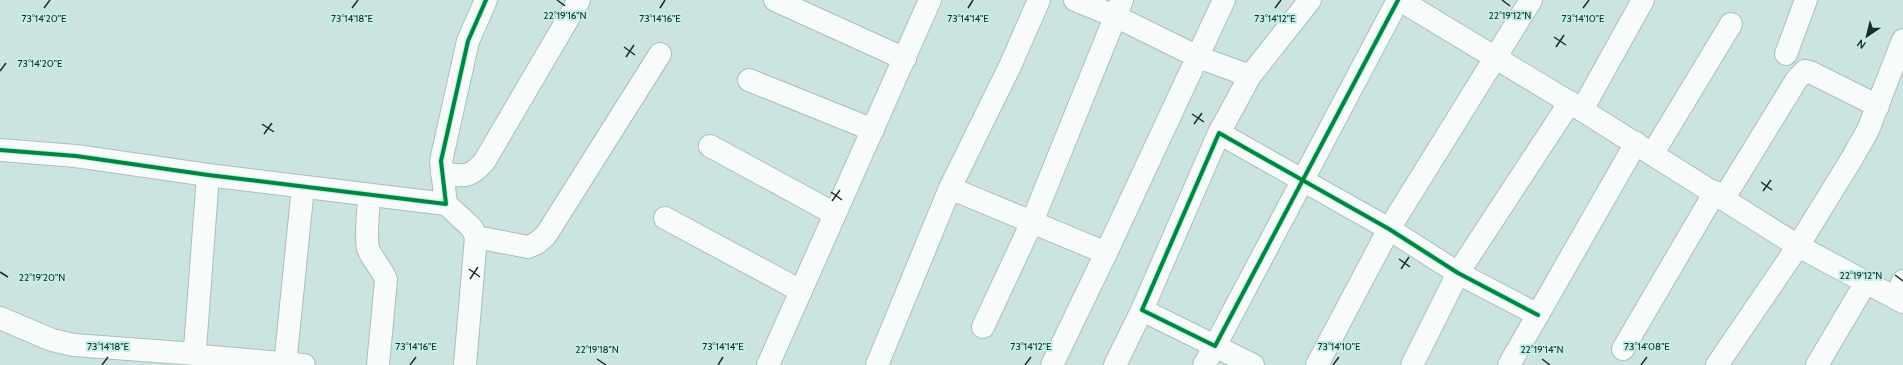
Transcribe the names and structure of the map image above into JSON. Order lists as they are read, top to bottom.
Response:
{
  "north": "bottom left",
  "coordinates": [
    "22°19'16\"N",
    "22°19'12\"N",
    "73°14'20\"E",
    "73°14'18\"E",
    "73°14'16\"E",
    "73°14'14\"E",
    "73°14'12\"E",
    "73°14'10\"E",
    "22°19'20\"N",
    "73°14'08\"E",
    "22°19'18\"N",
    "22°19'14\"N"
  ]
}
